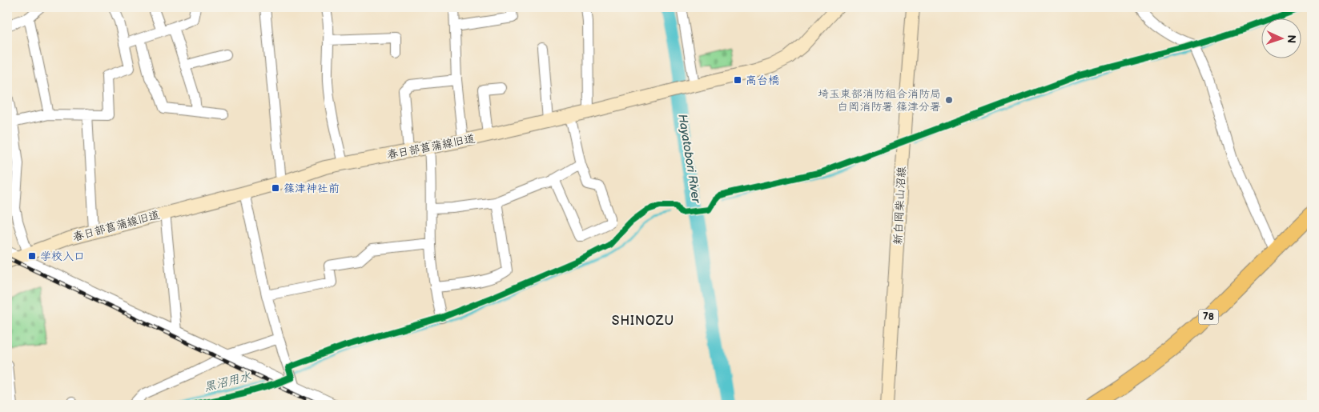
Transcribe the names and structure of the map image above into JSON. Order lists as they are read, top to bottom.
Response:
{
  "streets": {
    "main road": ["78"],
    "street": ["春日部菖蒲線旧道", "新白岡柴山沼線"]
  },
  "districts": ["SHINOZU"],
  "water": ["Hayatobori River", "黒沼用水"],
  "places": {
    "transit": ["高台橋", "篠津神社前", "学校入口"],
    "other": ["埼玉東部消防組合消防局 白岡消防署 篠津分署"]
  },
  "north": "right"
}
